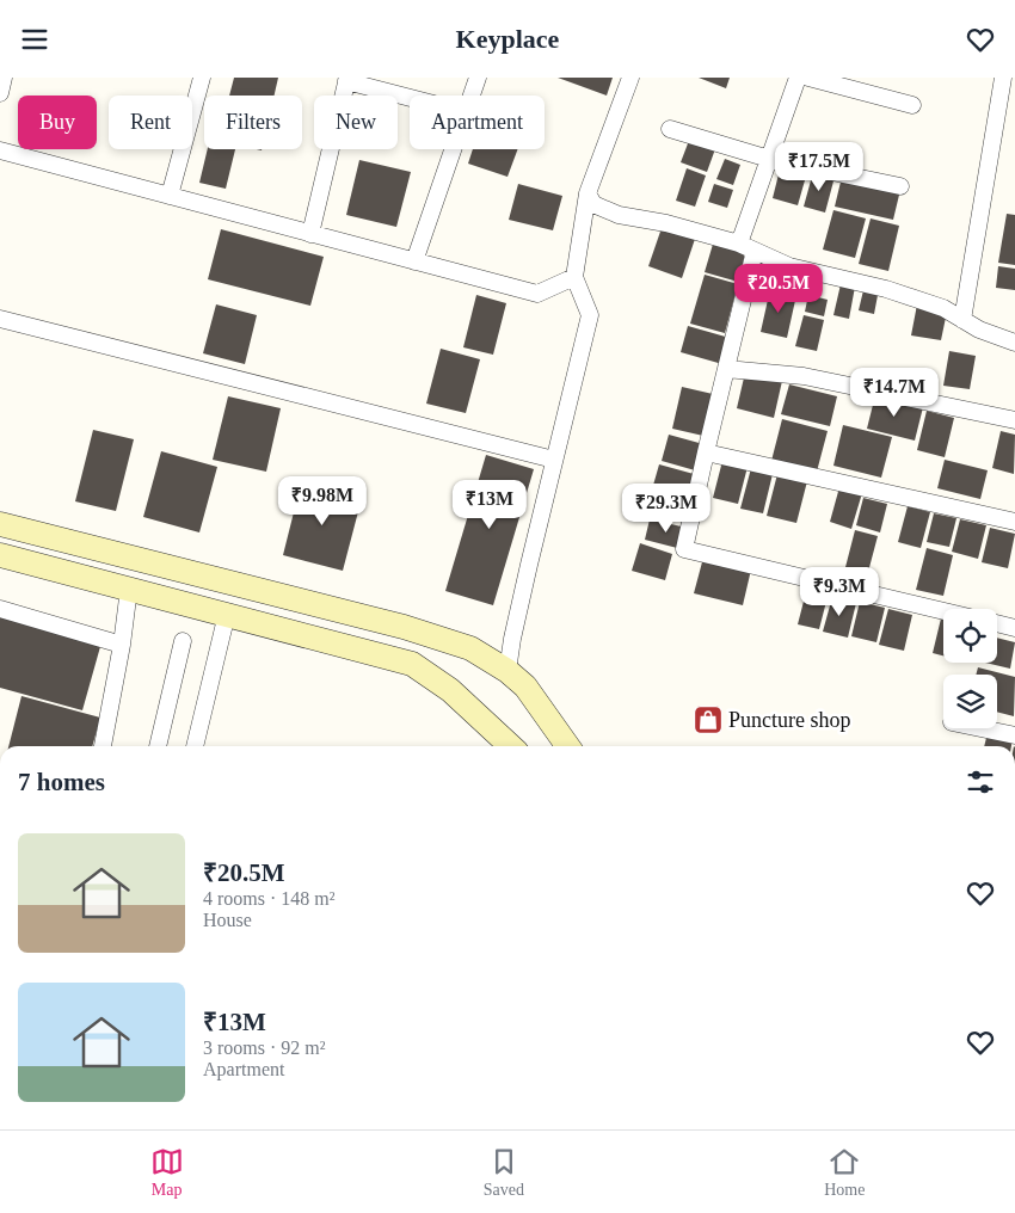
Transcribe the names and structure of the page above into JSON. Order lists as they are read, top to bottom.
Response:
{
  "places": {
    "shop": ["Puncture shop"]
  },
  "page": {
    "header": "Keyplace",
    "chip": [
      "Buy",
      "Rent",
      "Filters",
      "New",
      "Apartment"
    ],
    "price": [
      "₹17.5M",
      "₹20.5M",
      "₹14.7M",
      "₹9.98M",
      "₹13M",
      "₹29.3M",
      "₹9.3M"
    ],
    "heading": "7 homes",
    "list": [
      {
        "name": "₹20.5M",
        "note": "4 rooms · 148 m² · House"
      },
      {
        "name": "₹13M",
        "note": "3 rooms · 92 m² · Apartment"
      }
    ],
    "tabs": ["Map", "Saved", "Home"]
  }
}
